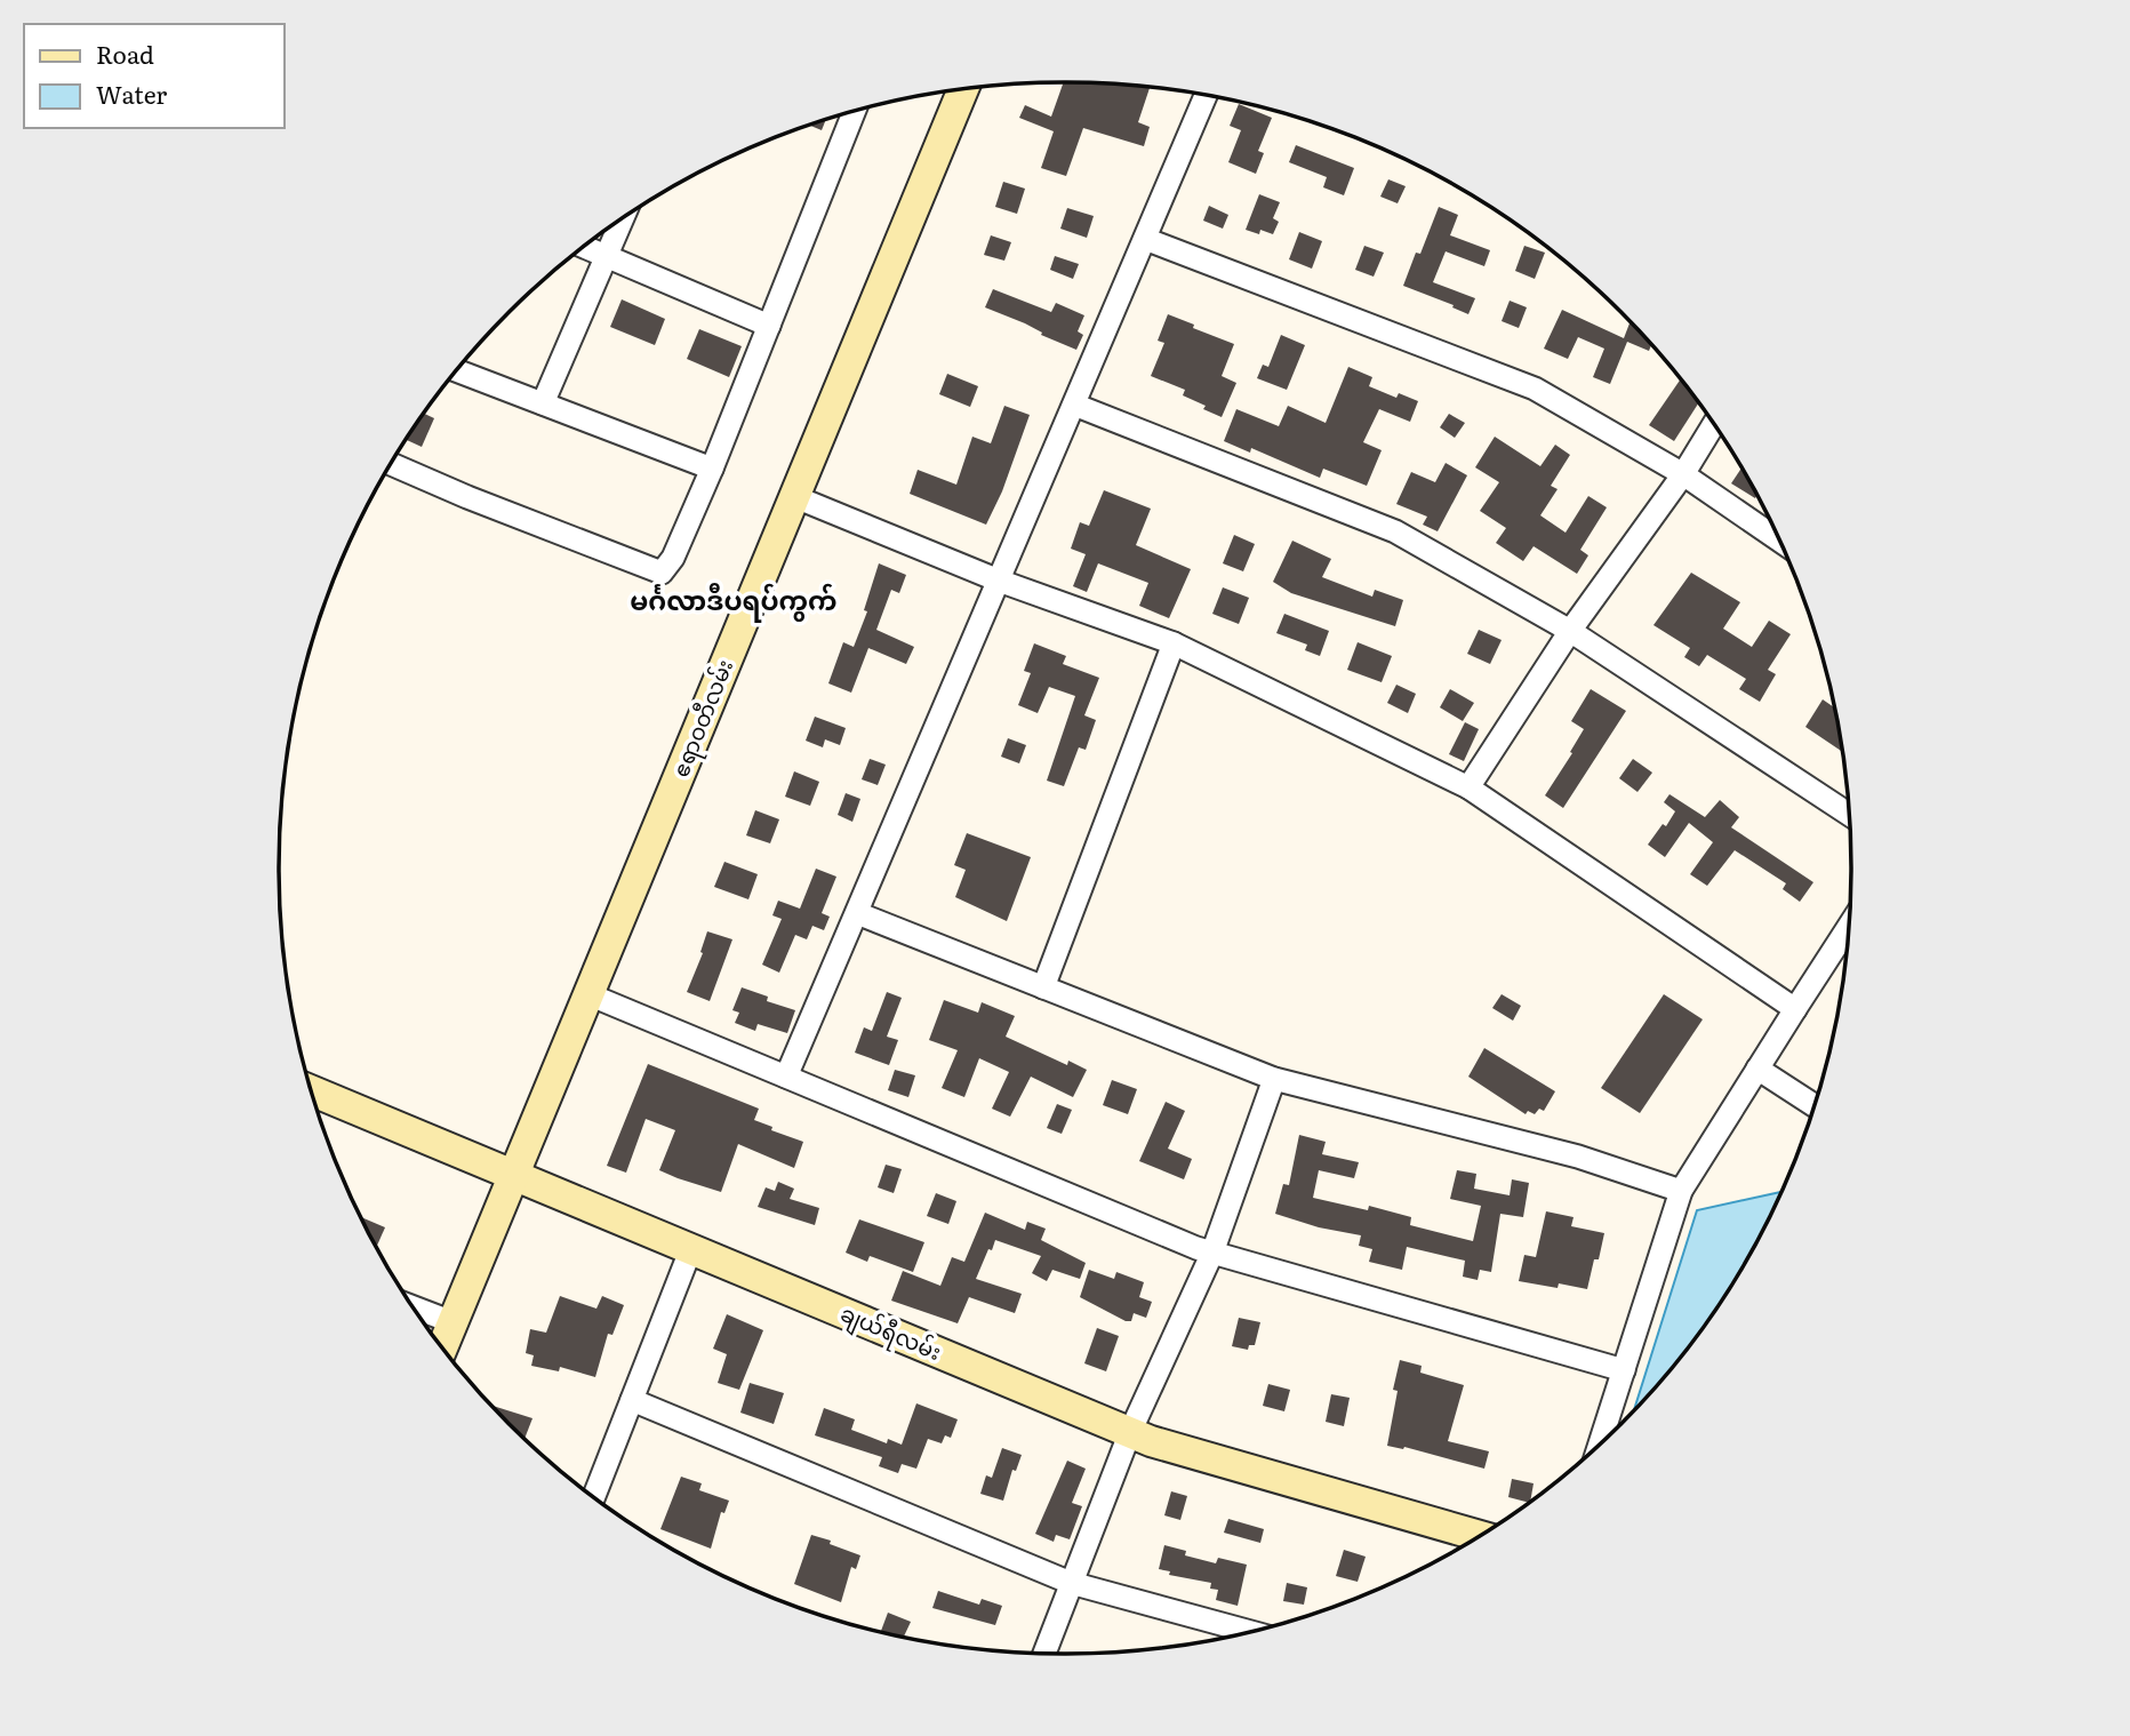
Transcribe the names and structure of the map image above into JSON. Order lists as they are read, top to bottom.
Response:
{
  "streets": {
    "street": ["ဧရာဝတီလမ်း", "ချယ်ရီလမ်း"]
  },
  "crossings": [
    ["ဧရာဝတီလမ်း", "ချယ်ရီလမ်း"]
  ],
  "districts": ["မင်္ဂလာဒီပရပ်ကွက်"],
  "legend": ["Road", "Water"]
}
